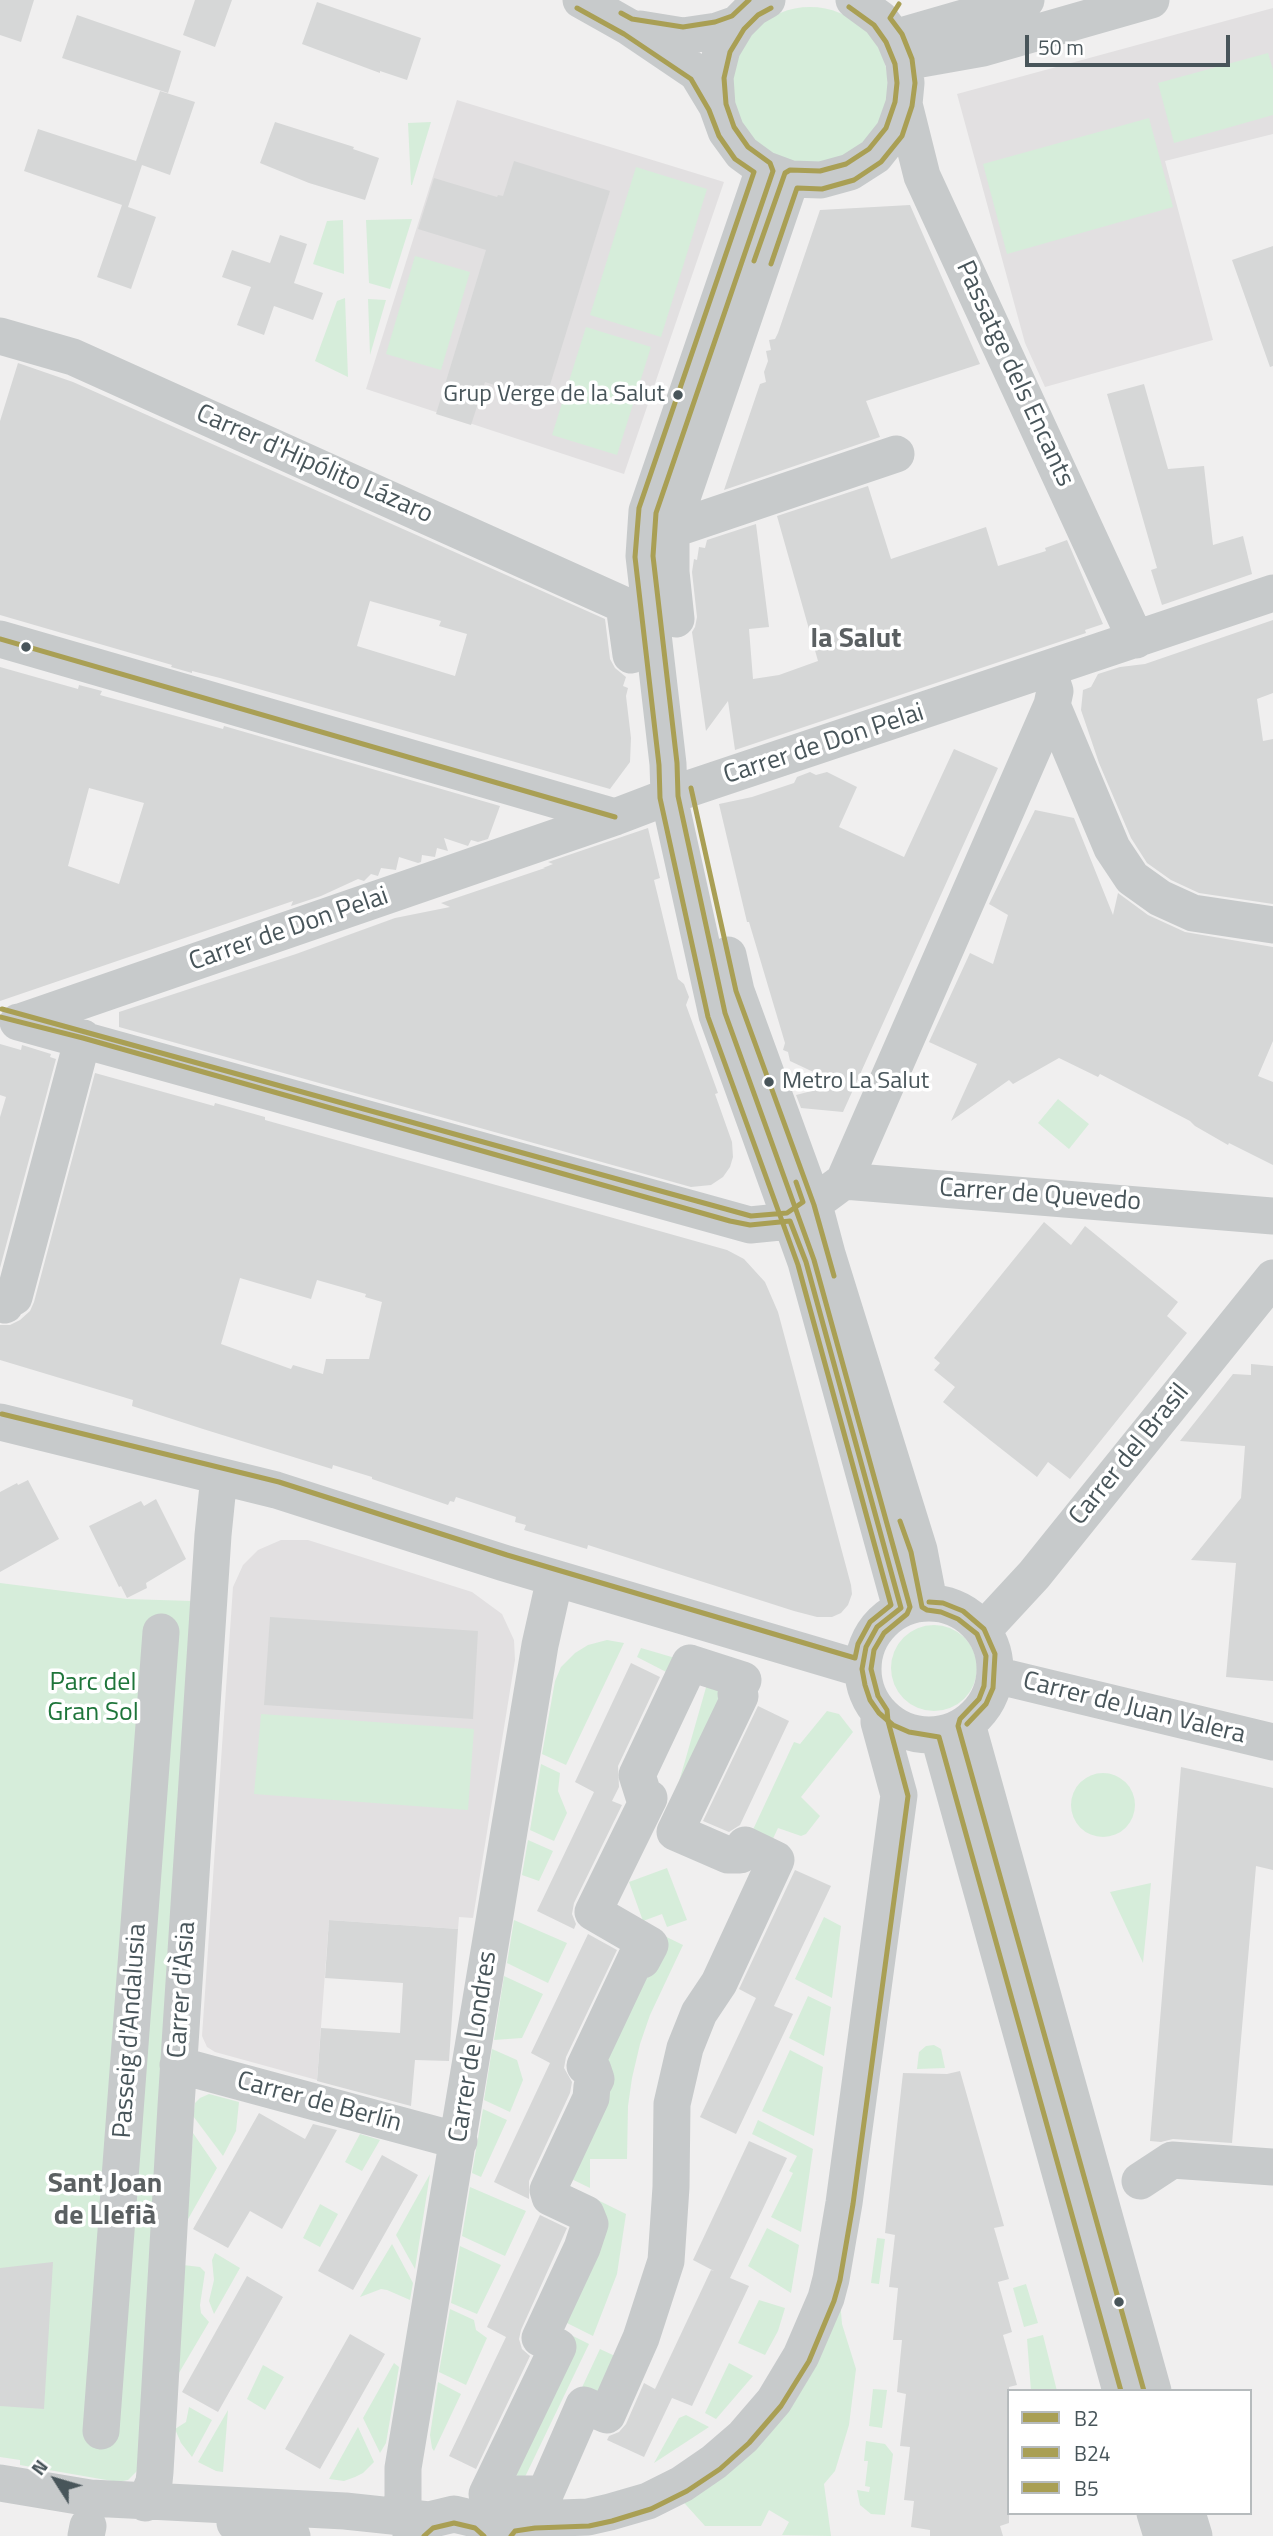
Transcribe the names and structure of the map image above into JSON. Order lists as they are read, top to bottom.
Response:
{
  "streets": {
    "street": [
      "Passatge dels Encants",
      "Carrer d'Hipólito Lázaro",
      "Carrer de Don Pelai",
      "Carrer de Quevedo",
      "Carrer del Brasil",
      "Carrer de Juan Valera",
      "Carrer d'Àsia",
      "Passeig d'Andalusia",
      "Carrer de Londres",
      "Carrer de Berlín"
    ]
  },
  "crossings": [
    ["Passatge dels Encants", "Carrer de Don Pelai"],
    ["Carrer d'Hipólito Lázaro", "Carrer de Don Pelai"],
    ["Carrer del Brasil", "Carrer de Juan Valera"],
    ["Carrer d'Àsia", "Carrer de Berlín"],
    ["Carrer de Londres", "Carrer de Berlín"]
  ],
  "districts": ["la Salut", "Sant Joan de Llefià"],
  "parks": ["Parc del Gran Sol"],
  "places": ["Grup Verge de la Salut", "Metro La Salut"],
  "lines": ["transit line B5", "transit line B24", "transit line B2"],
  "legend": ["B2", "B24", "B5"],
  "scale_bar": "50 m",
  "north": "top left"
}
